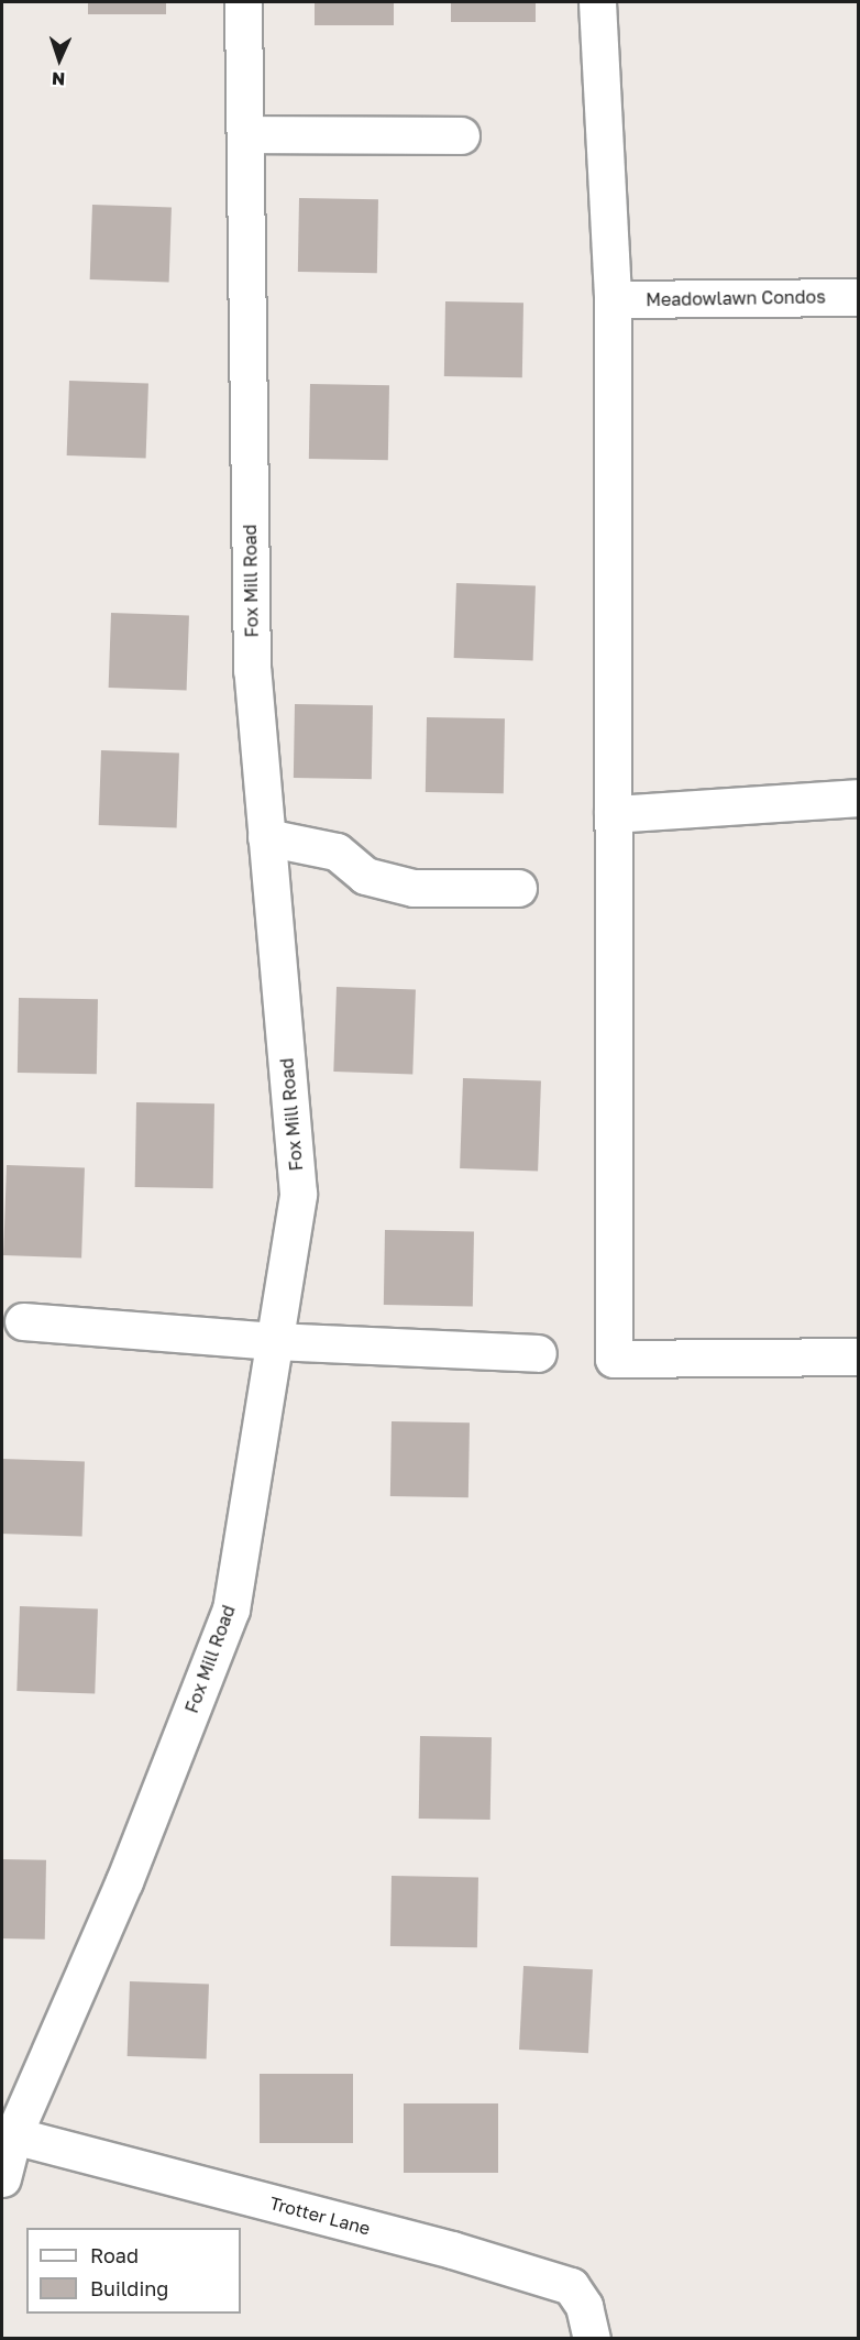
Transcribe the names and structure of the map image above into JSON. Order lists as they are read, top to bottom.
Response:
{
  "streets": {
    "street": ["Meadowlawn Condos", "Fox Mill Road", "Trotter Lane"]
  },
  "crossings": [
    ["Fox Mill Road", "Trotter Lane"]
  ],
  "legend": ["Road", "Building"],
  "north": "bottom"
}
